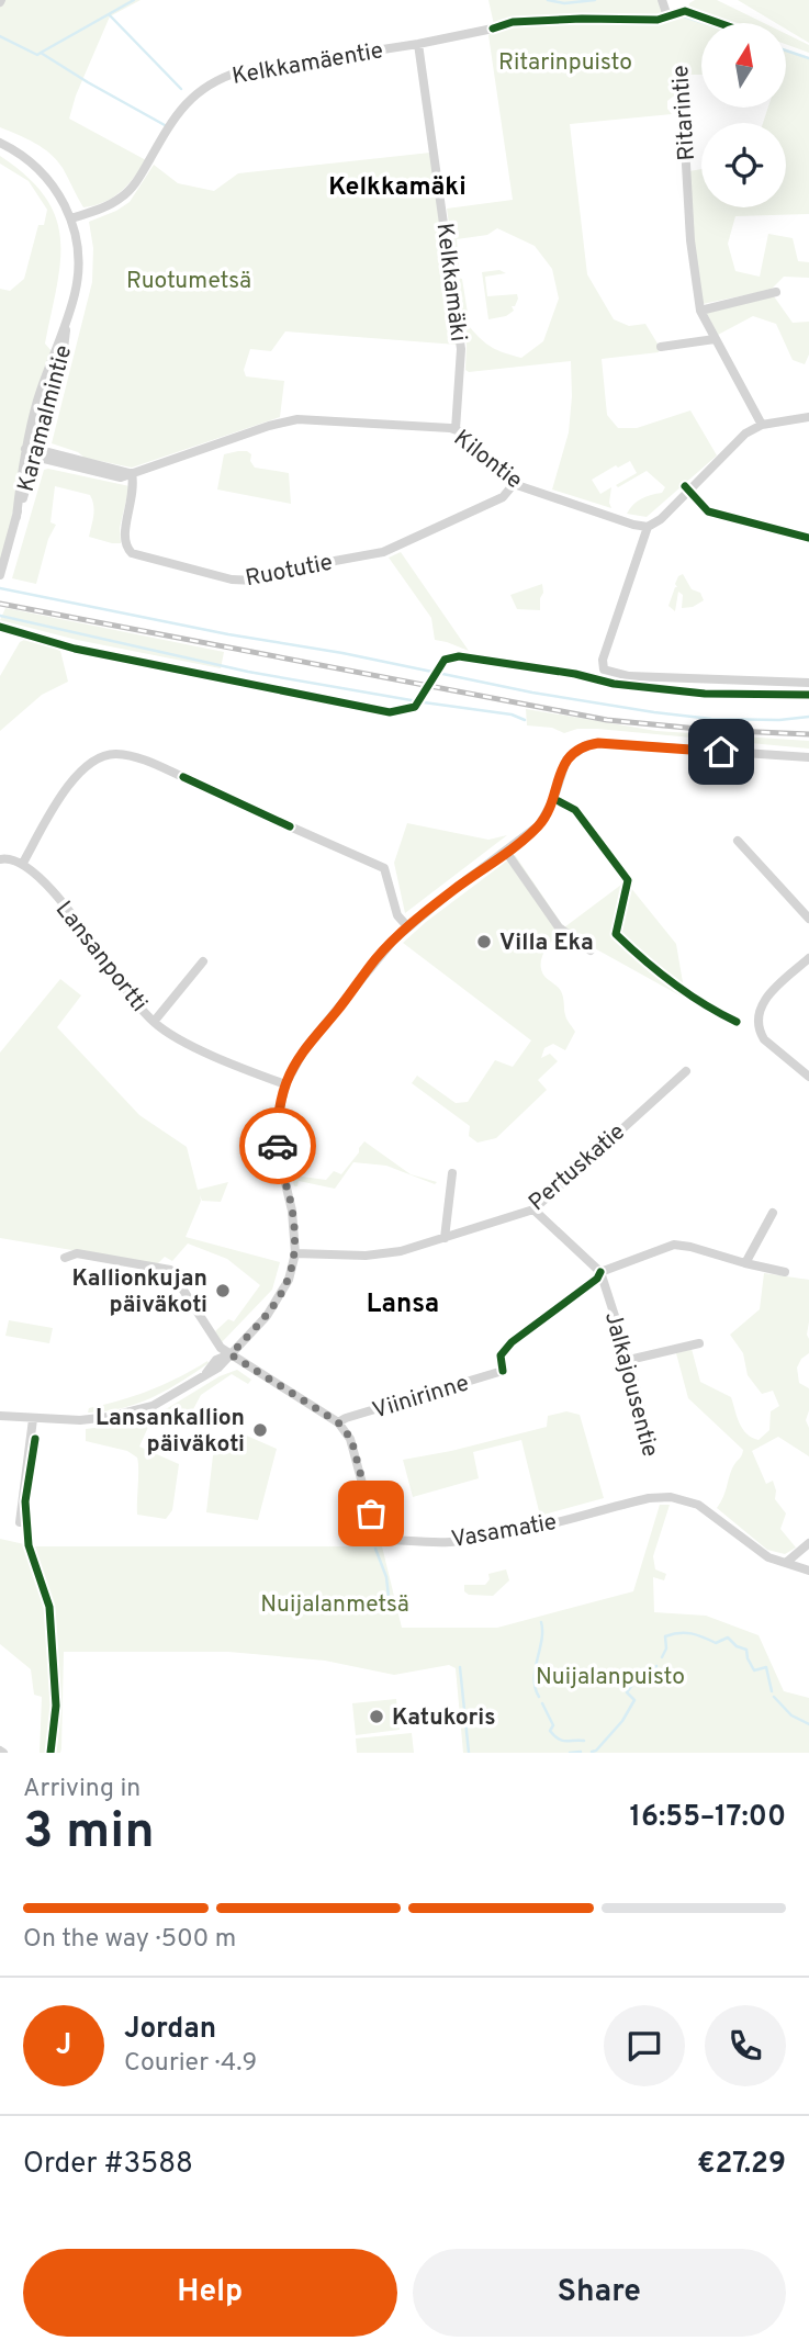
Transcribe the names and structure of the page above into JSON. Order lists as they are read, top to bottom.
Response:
{
  "streets": {
    "street": [
      "Kelkkamäentie",
      "Ritarintie",
      "Kelkkamäki",
      "Karamalmintie",
      "Kilontie",
      "Ruotutie",
      "Lansanportti",
      "Pertuskatie",
      "Jalkajousentie",
      "Viinirinne",
      "Vasamatie"
    ]
  },
  "crossings": [
    ["Kelkkamäentie", "Kelkkamäki"],
    ["Kelkkamäentie", "Karamalmintie"],
    ["Kelkkamäki", "Kilontie"],
    ["Karamalmintie", "Kilontie"],
    ["Kilontie", "Ruotutie"],
    ["Pertuskatie", "Jalkajousentie"],
    ["Viinirinne", "Vasamatie"]
  ],
  "districts": ["Kelkkamäki", "Lansa"],
  "parks": [
    "Ritarinpuisto",
    "Ruotumetsä",
    "Nuijalanmetsä",
    "Nuijalanpuisto"
  ],
  "places": [
    "Villa Eka",
    "Kallionkujan päiväkoti",
    "Lansankallion päiväkoti",
    "Katukoris"
  ],
  "north": "top",
  "page": {
    "heading": ["3 min", "Arriving in", "16:55–17:00"],
    "panel": [
      "Jordan",
      "Courier · 4.9",
      "Order #3588",
      "€27.29"
    ],
    "bar": "On the way · 500 m",
    "round": "J",
    "buttons": ["Help", "Share"]
  }
}
